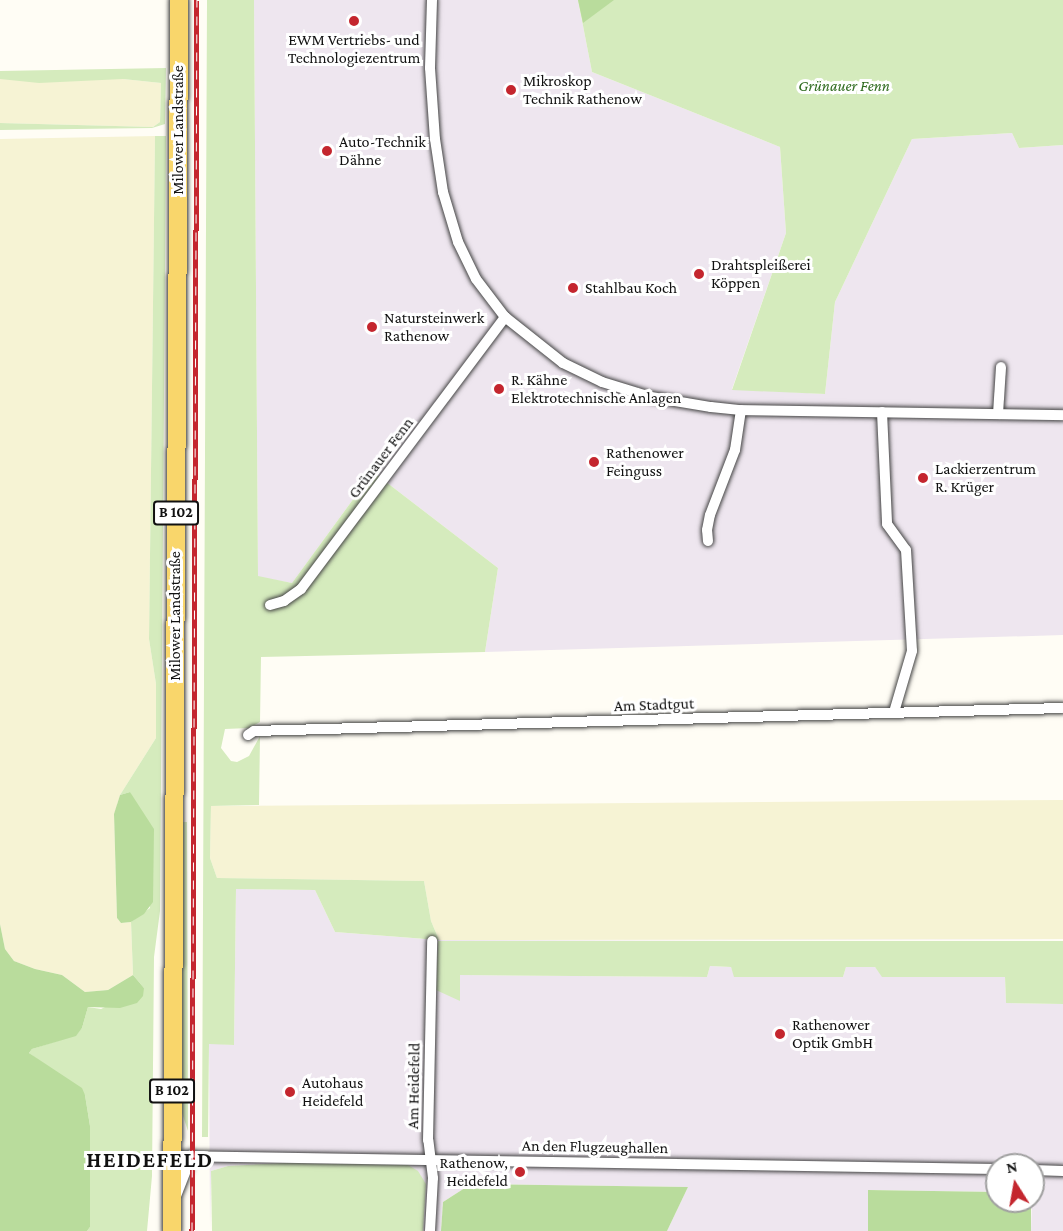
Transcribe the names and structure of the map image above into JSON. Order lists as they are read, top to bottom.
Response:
{
  "streets": {
    "main road": ["Milower Landstraße", "B 102"],
    "street": [
      "Grünauer Fenn",
      "Am Stadtgut",
      "Am Heidefeld",
      "An den Flugzeughallen"
    ]
  },
  "crossings": [
    ["Milower Landstraße", "An den Flugzeughallen"],
    ["Am Heidefeld", "An den Flugzeughallen"]
  ],
  "districts": ["HEIDEFELD"],
  "parks": ["Grünauer Fenn"],
  "places": [
    "EWM Vertriebs- und Technologiezentrum",
    "Mikroskop Technik Rathenow",
    "Auto-Technik Dähne",
    "Drahtspleißerei Köppen",
    "Stahlbau Koch",
    "Natursteinwerk Rathenow",
    "R. Kähne Elektrotechnische Anlagen",
    "Rathenower Feinguss",
    "Lackierzentrum R. Krüger",
    "Rathenower Optik GmbH",
    "Autohaus Heidefeld",
    "Rathenow, Heidefeld"
  ],
  "north": "top"
}
